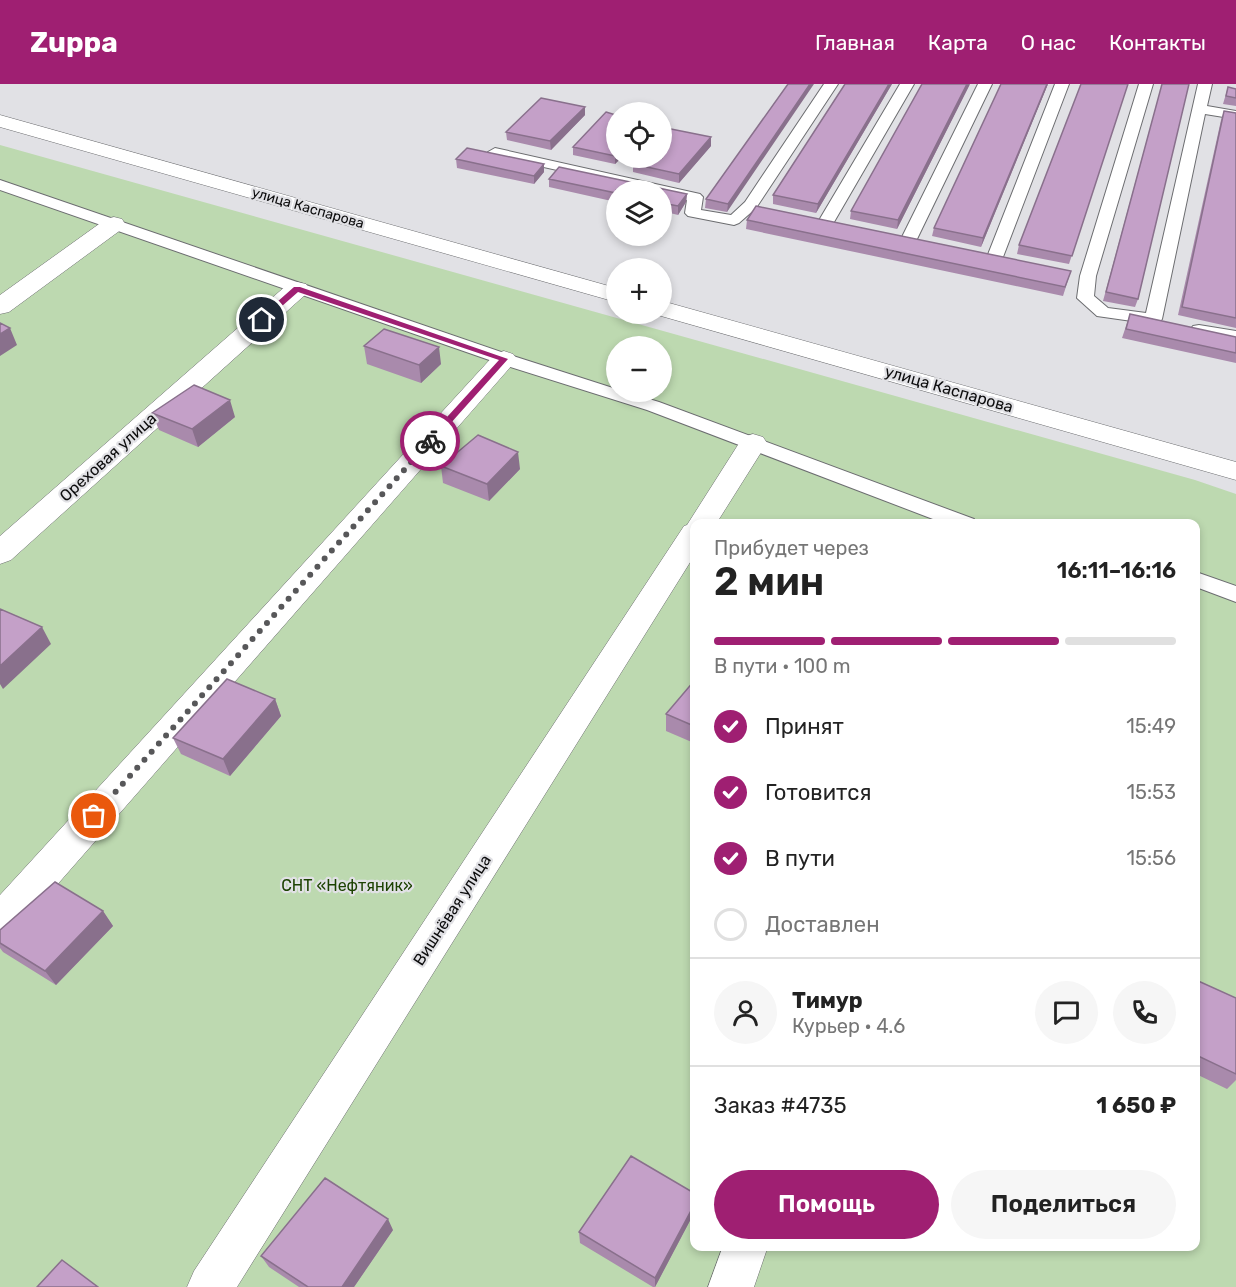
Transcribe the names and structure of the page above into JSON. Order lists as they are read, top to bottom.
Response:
{
  "streets": {
    "street": ["улица Каспарова", "Ореховая улица", "Вишнёвая улица"]
  },
  "parks": ["СНТ «Нефтяник»"],
  "page": {
    "header": "Zuppa",
    "nav": [
      "Главная",
      "Карта",
      "О нас",
      "Контакты"
    ],
    "map_buttons": ["+", "−"],
    "heading": ["2 мин", "Прибудет через", "16:11–16:16"],
    "panel": [
      "Тимур",
      "Курьер · 4.6",
      "Заказ #4735",
      "1 650 ₽"
    ],
    "bar": "В пути · 100 m",
    "list": [
      ["Принят", "15:49"],
      ["Готовится", "15:53"],
      ["В пути", "15:56"],
      "Доставлен"
    ],
    "buttons": ["Помощь", "Поделиться"]
  }
}
